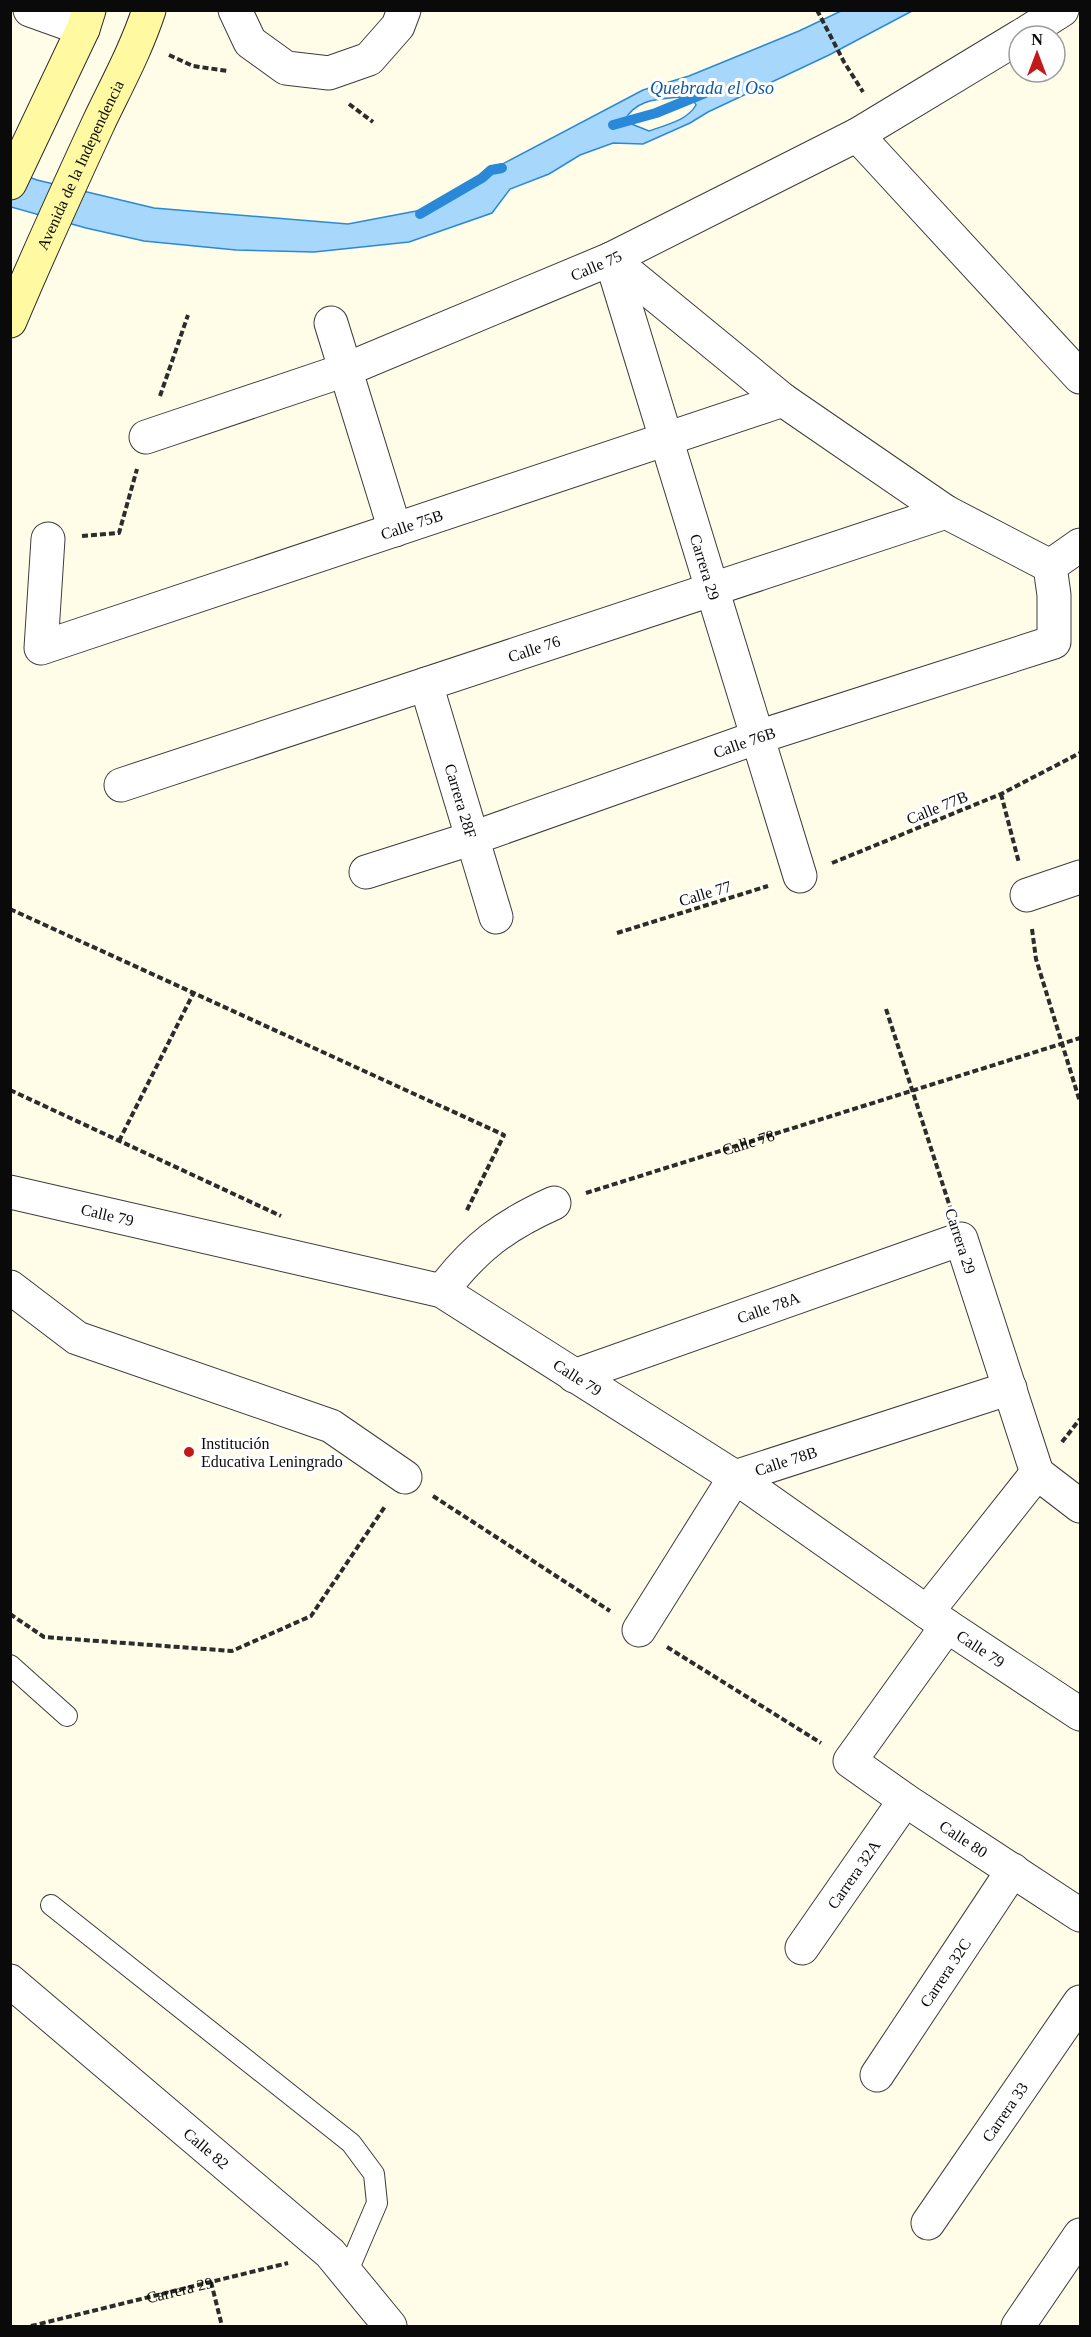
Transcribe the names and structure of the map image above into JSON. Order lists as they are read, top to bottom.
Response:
{
  "streets": {
    "main road": ["Avenida de la Independencia"],
    "street": [
      "Calle 75",
      "Calle 75B",
      "Carrera 29",
      "Calle 76",
      "Calle 76B",
      "Carrera 28F",
      "Calle 79",
      "Calle 78A",
      "Calle 78B",
      "Calle 80",
      "Carrera 32A",
      "Carrera 32C",
      "Carrera 33",
      "Calle 82"
    ],
    "path": ["Calle 77B", "Calle 77", "Calle 78"]
  },
  "crossings": [
    ["Calle 75", "Carrera 29"],
    ["Calle 75B", "Carrera 29"],
    ["Carrera 29", "Calle 76"],
    ["Carrera 29", "Calle 76B"],
    ["Carrera 29", "Calle 77B"],
    ["Carrera 29", "Calle 77"],
    ["Carrera 29", "Calle 78"],
    ["Carrera 29", "Calle 78A"],
    ["Carrera 29", "Calle 78B"],
    ["Carrera 29", "Calle 82"],
    ["Calle 76", "Carrera 28F"],
    ["Calle 76B", "Carrera 28F"],
    ["Calle 77B", "Calle 77"],
    ["Calle 79", "Calle 78A"],
    ["Calle 79", "Calle 78B"],
    ["Calle 79", "Calle 80"],
    ["Calle 80", "Carrera 32A"],
    ["Calle 80", "Carrera 32C"]
  ],
  "water": ["Quebrada el Oso"],
  "places": ["Institución Educativa Leningrado"],
  "north": "top"
}
